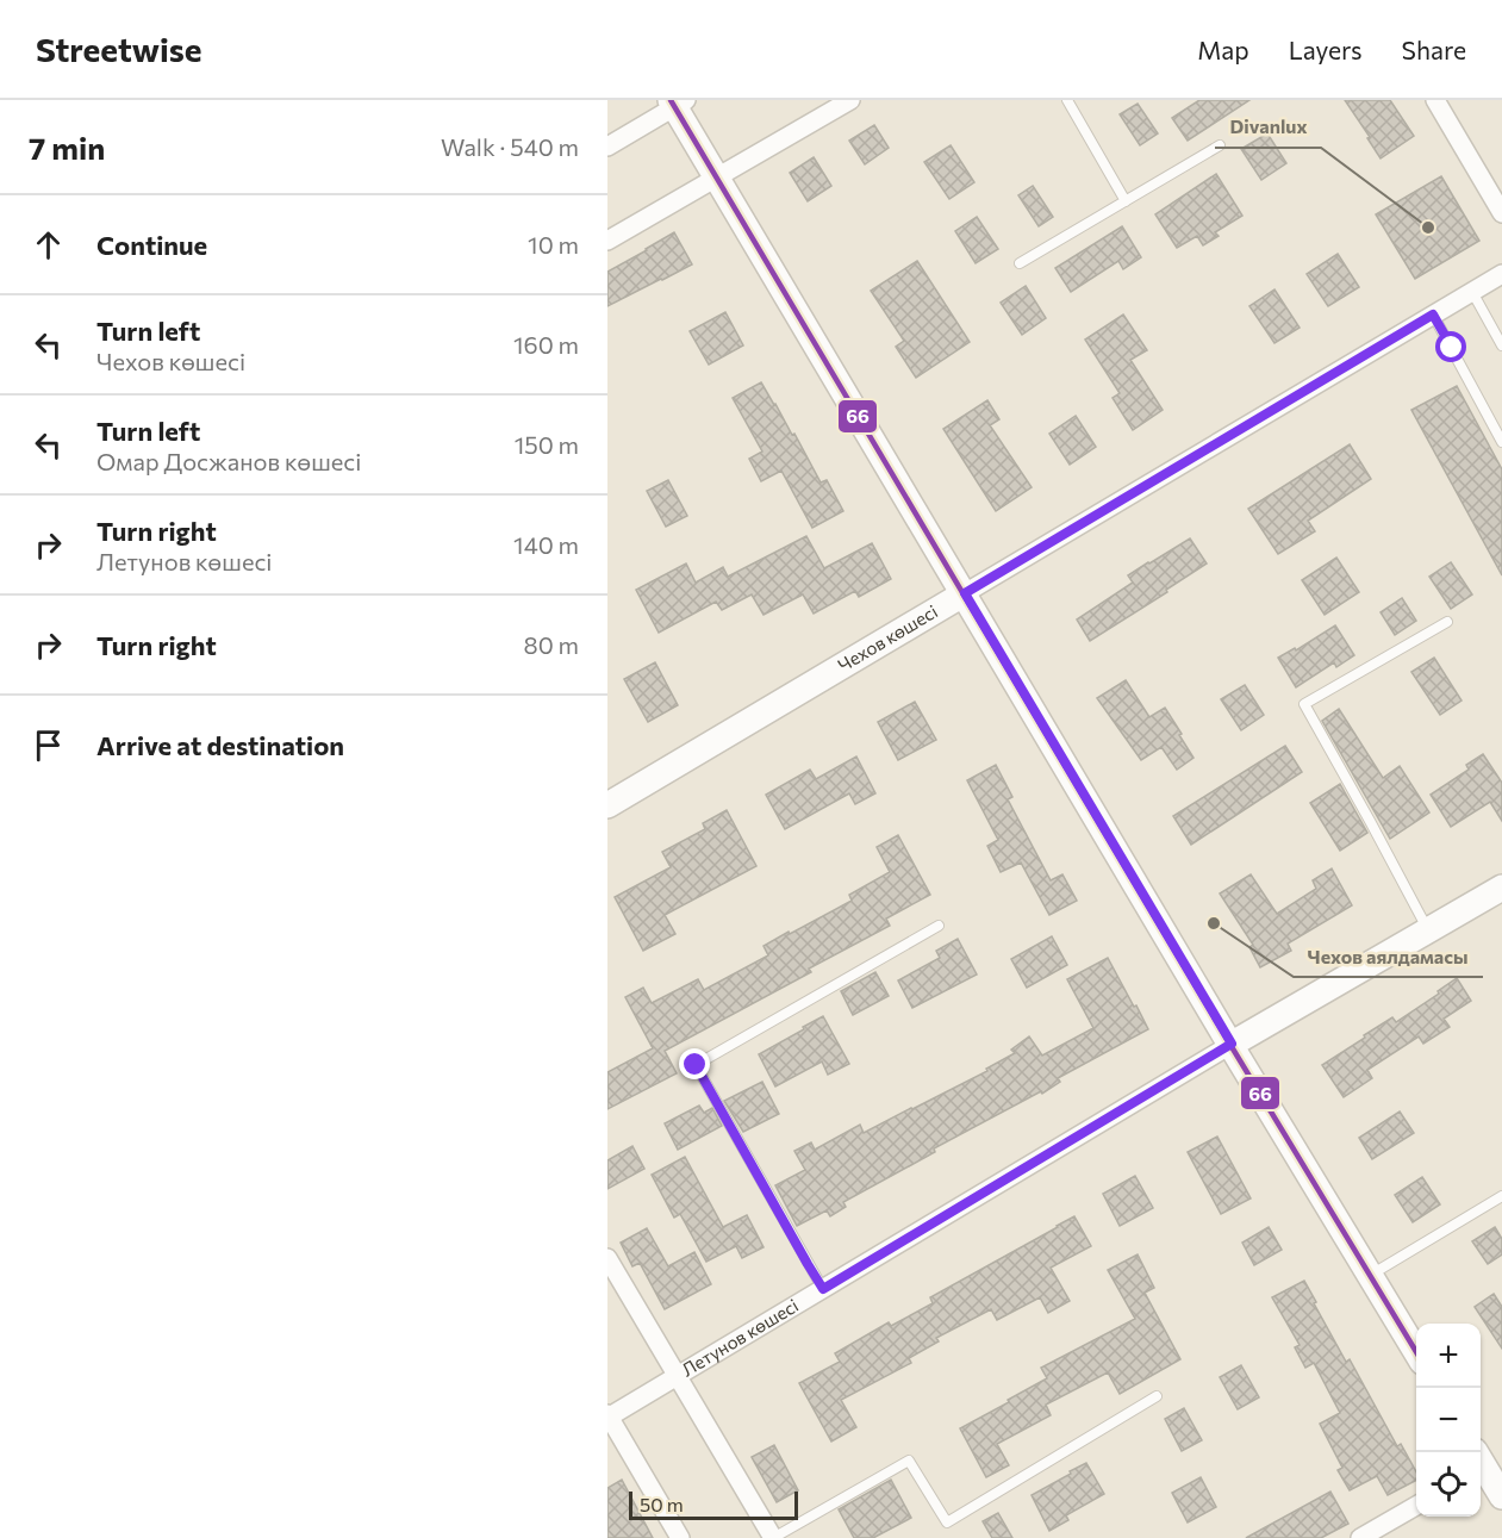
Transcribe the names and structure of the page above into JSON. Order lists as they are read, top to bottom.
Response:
{
  "streets": {
    "street": ["Чехов көшесі", "Летунов көшесі"]
  },
  "places": ["Divanlux", "Чехов аялдамасы"],
  "lines": ["transit line 66"],
  "scale_bar": "50 m",
  "page": {
    "header": "Streetwise",
    "nav": ["Map", "Layers", "Share"],
    "heading": ["7 min", "Walk · 540 m"],
    "list": [
      ["Continue", "10 m"],
      ["Turn left", "Чехов көшесі", "160 m"],
      ["Turn left", "Омар Досжанов көшесі", "150 m"],
      ["Turn right", "Летунов көшесі", "140 m"],
      ["Turn right", "80 m"],
      "Arrive at destination"
    ],
    "map_buttons": ["+", "−"],
    "scale": "50 m"
  }
}
